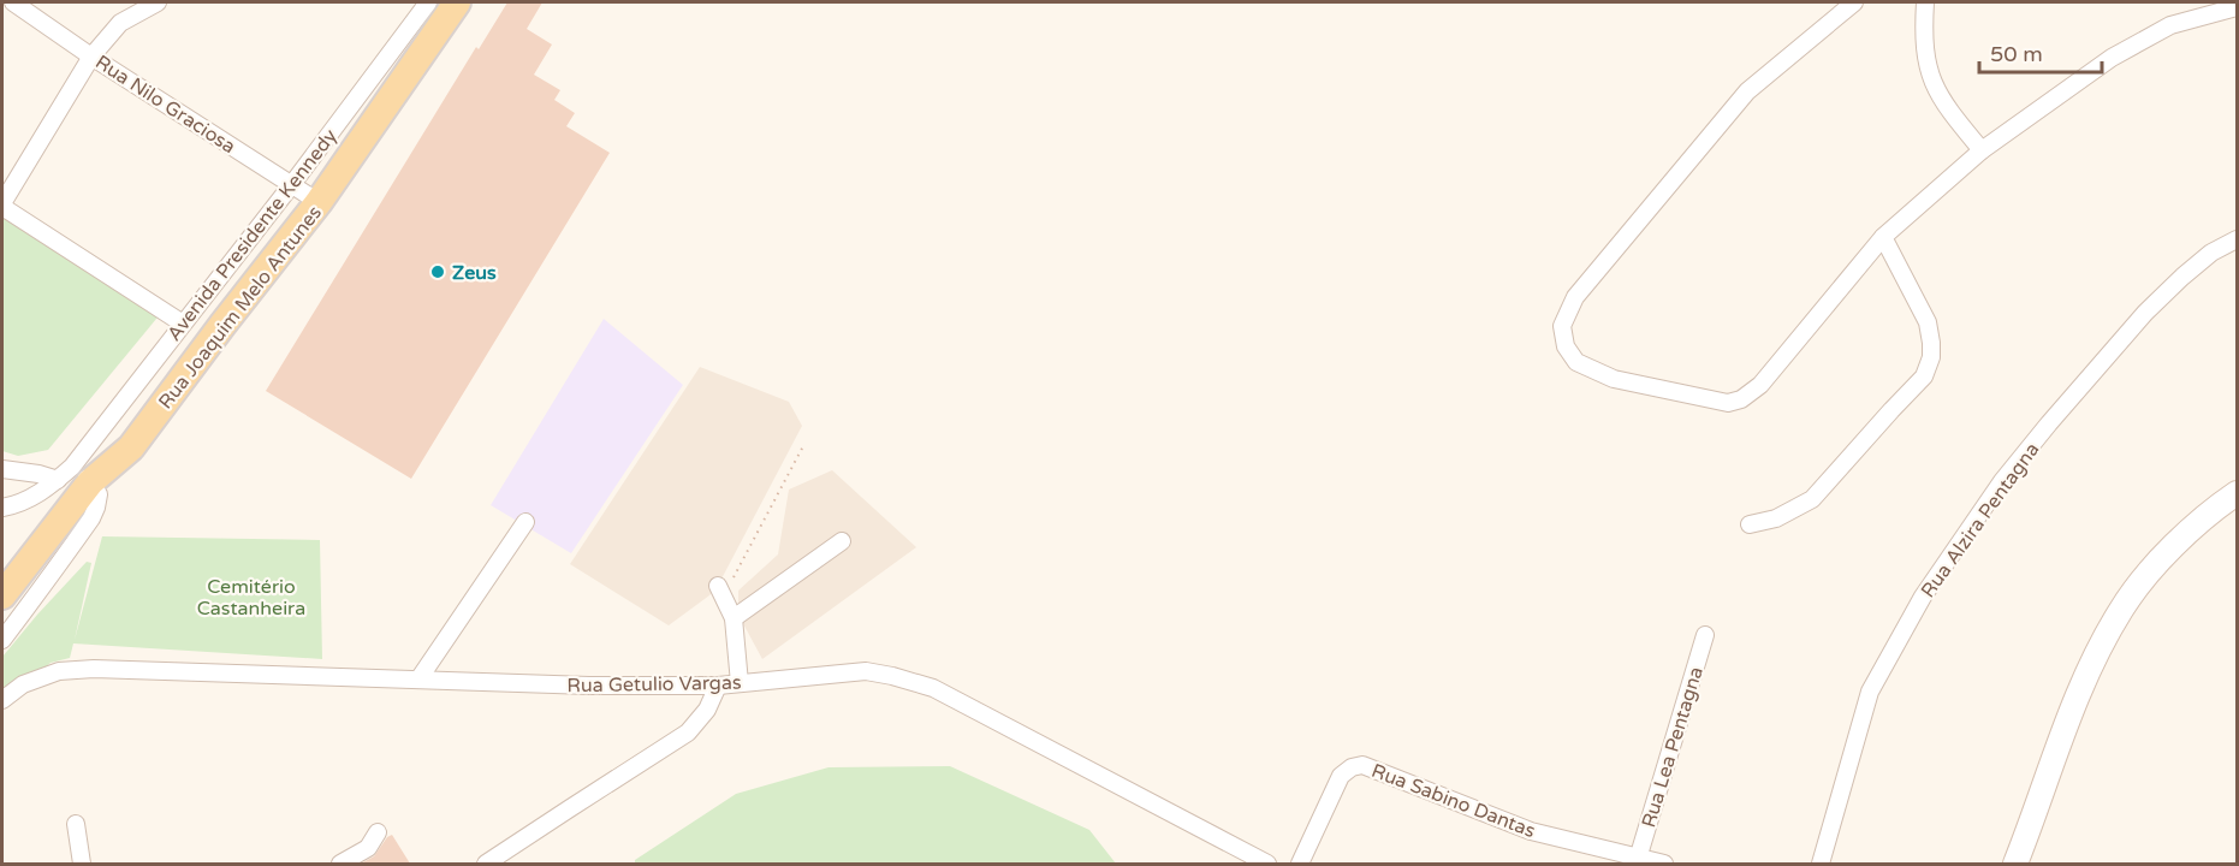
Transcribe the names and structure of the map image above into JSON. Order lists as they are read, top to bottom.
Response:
{
  "streets": {
    "main road": ["Rua Joaquim Melo Antunes"],
    "street": [
      "Rua Nilo Graciosa",
      "Avenida Presidente Kennedy",
      "Rua Alzira Pentagna",
      "Rua Getulio Vargas",
      "Rua Lea Pentagna",
      "Rua Sabino Dantas"
    ]
  },
  "crossings": [
    ["Rua Nilo Graciosa", "Avenida Presidente Kennedy"],
    ["Rua Nilo Graciosa", "Rua Joaquim Melo Antunes"],
    ["Avenida Presidente Kennedy", "Rua Joaquim Melo Antunes"],
    ["Rua Lea Pentagna", "Rua Sabino Dantas"]
  ],
  "parks": ["Cemitério Castanheira"],
  "places": ["Zeus"],
  "scale_bar": "50 m"
}
